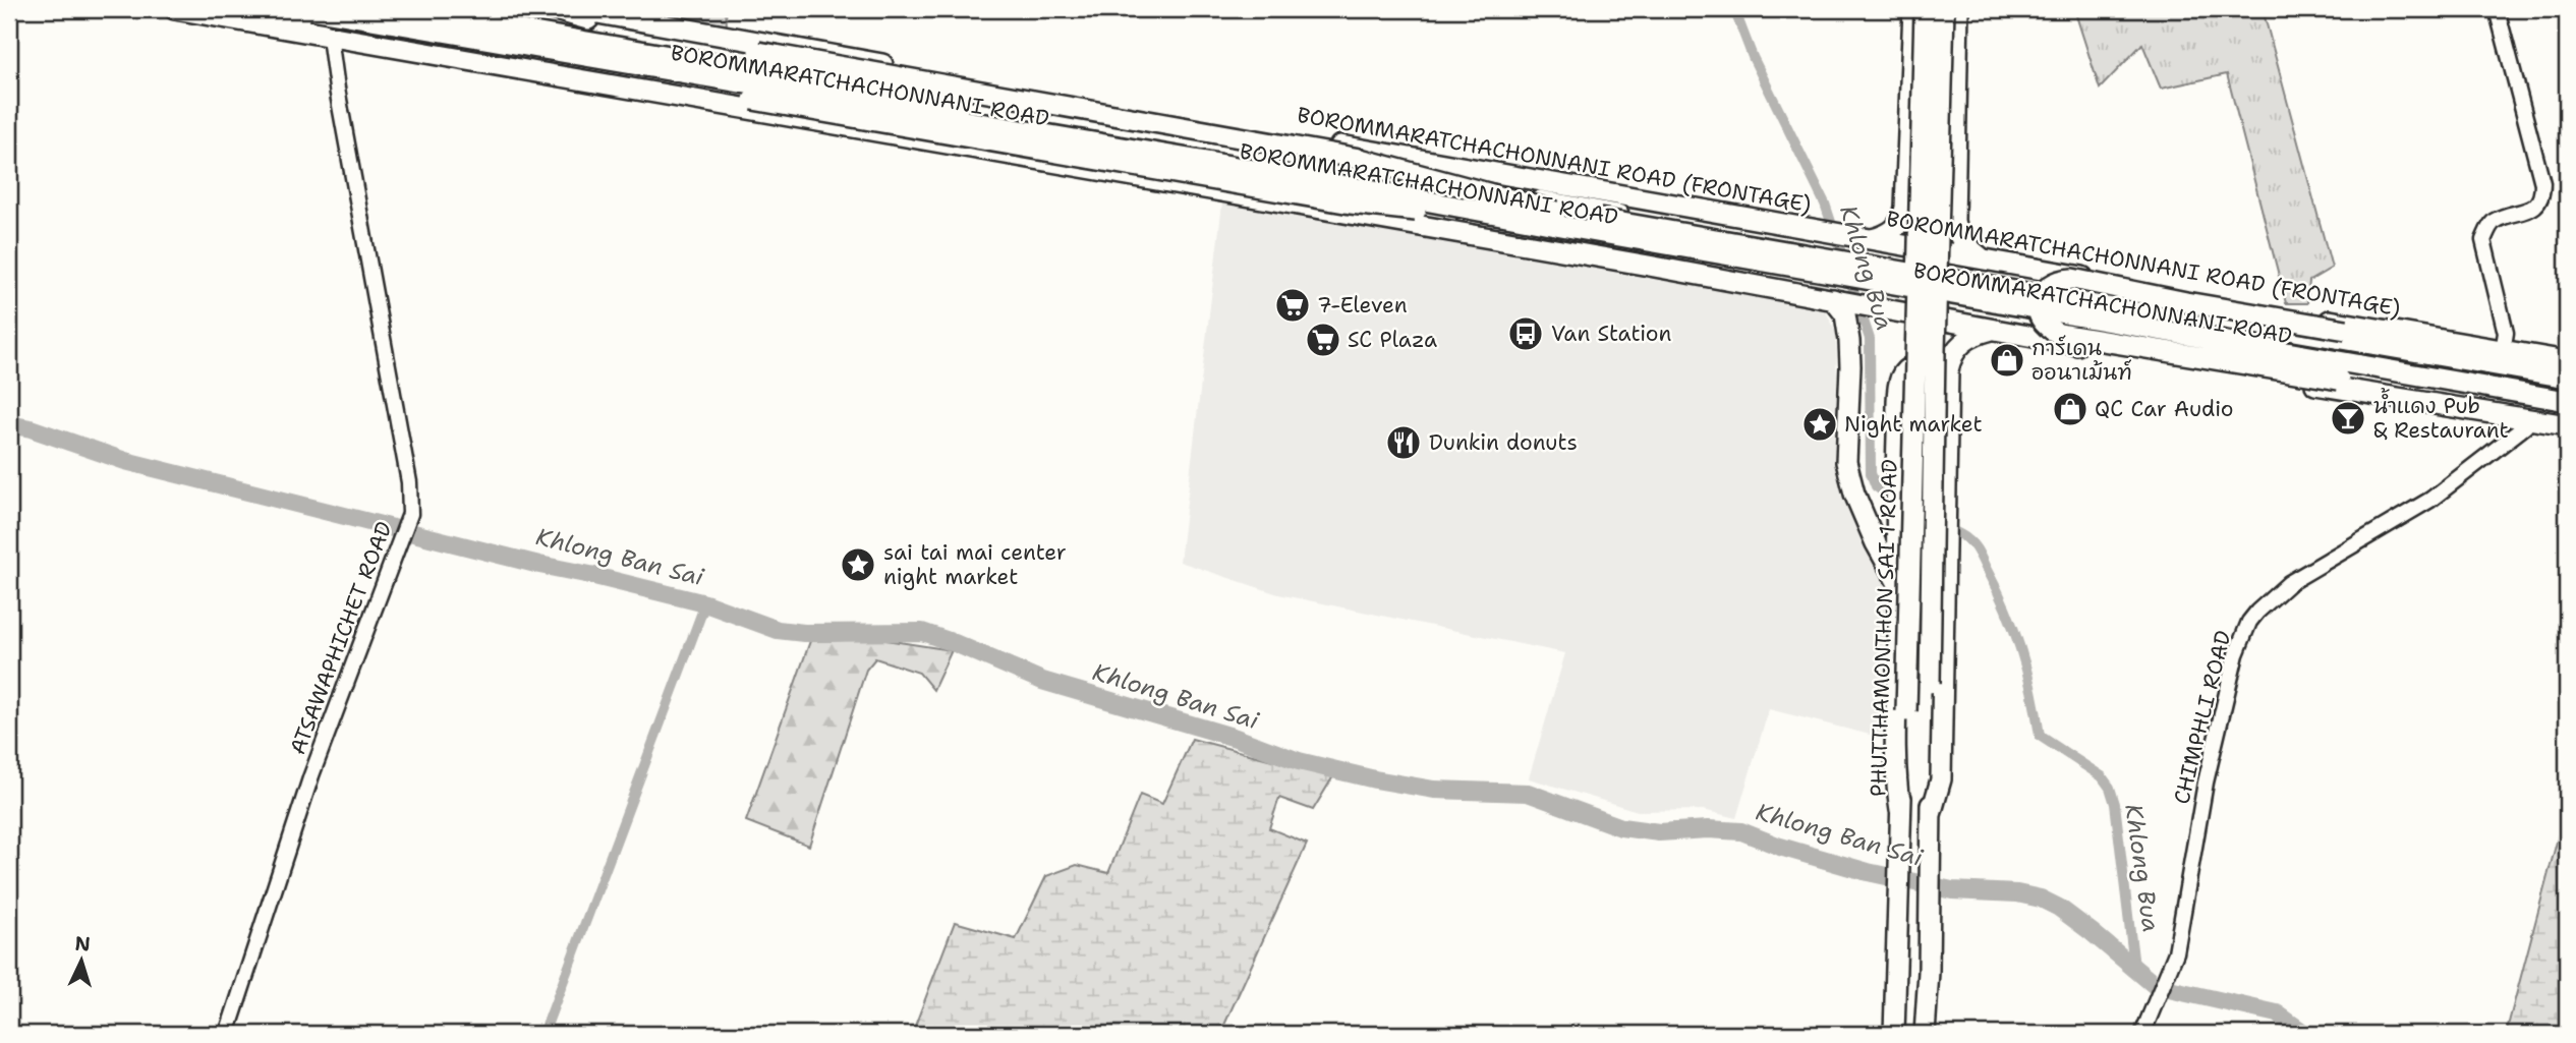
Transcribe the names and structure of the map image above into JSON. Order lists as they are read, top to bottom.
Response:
{
  "streets": {
    "main road": ["BOROMMARATCHACHONNANI ROAD", "BOROMMARATCHACHONNANI ROAD (FRONTAGE)", "PHUTTHAMONTHON SAI 1 ROAD"],
    "street": ["ATSAWAPHICHET ROAD", "CHIMPHLI ROAD"]
  },
  "crossings": [
    ["BOROMMARATCHACHONNANI ROAD", "BOROMMARATCHACHONNANI ROAD (FRONTAGE)"]
  ],
  "water": ["Khlong Bua", "Khlong Ban Sai"],
  "places": {
    "supermarket": ["7-Eleven", "SC Plaza"],
    "bus stop": ["Van Station"],
    "shop": ["การ์เดน ออนาเม้นท์", "QC Car Audio"],
    "bar": ["น้ำแดง Pub & Restaurant"],
    "place": ["Night market", "sai tai mai center night market"],
    "restaurant": ["Dunkin donuts"]
  },
  "north": "top"
}
